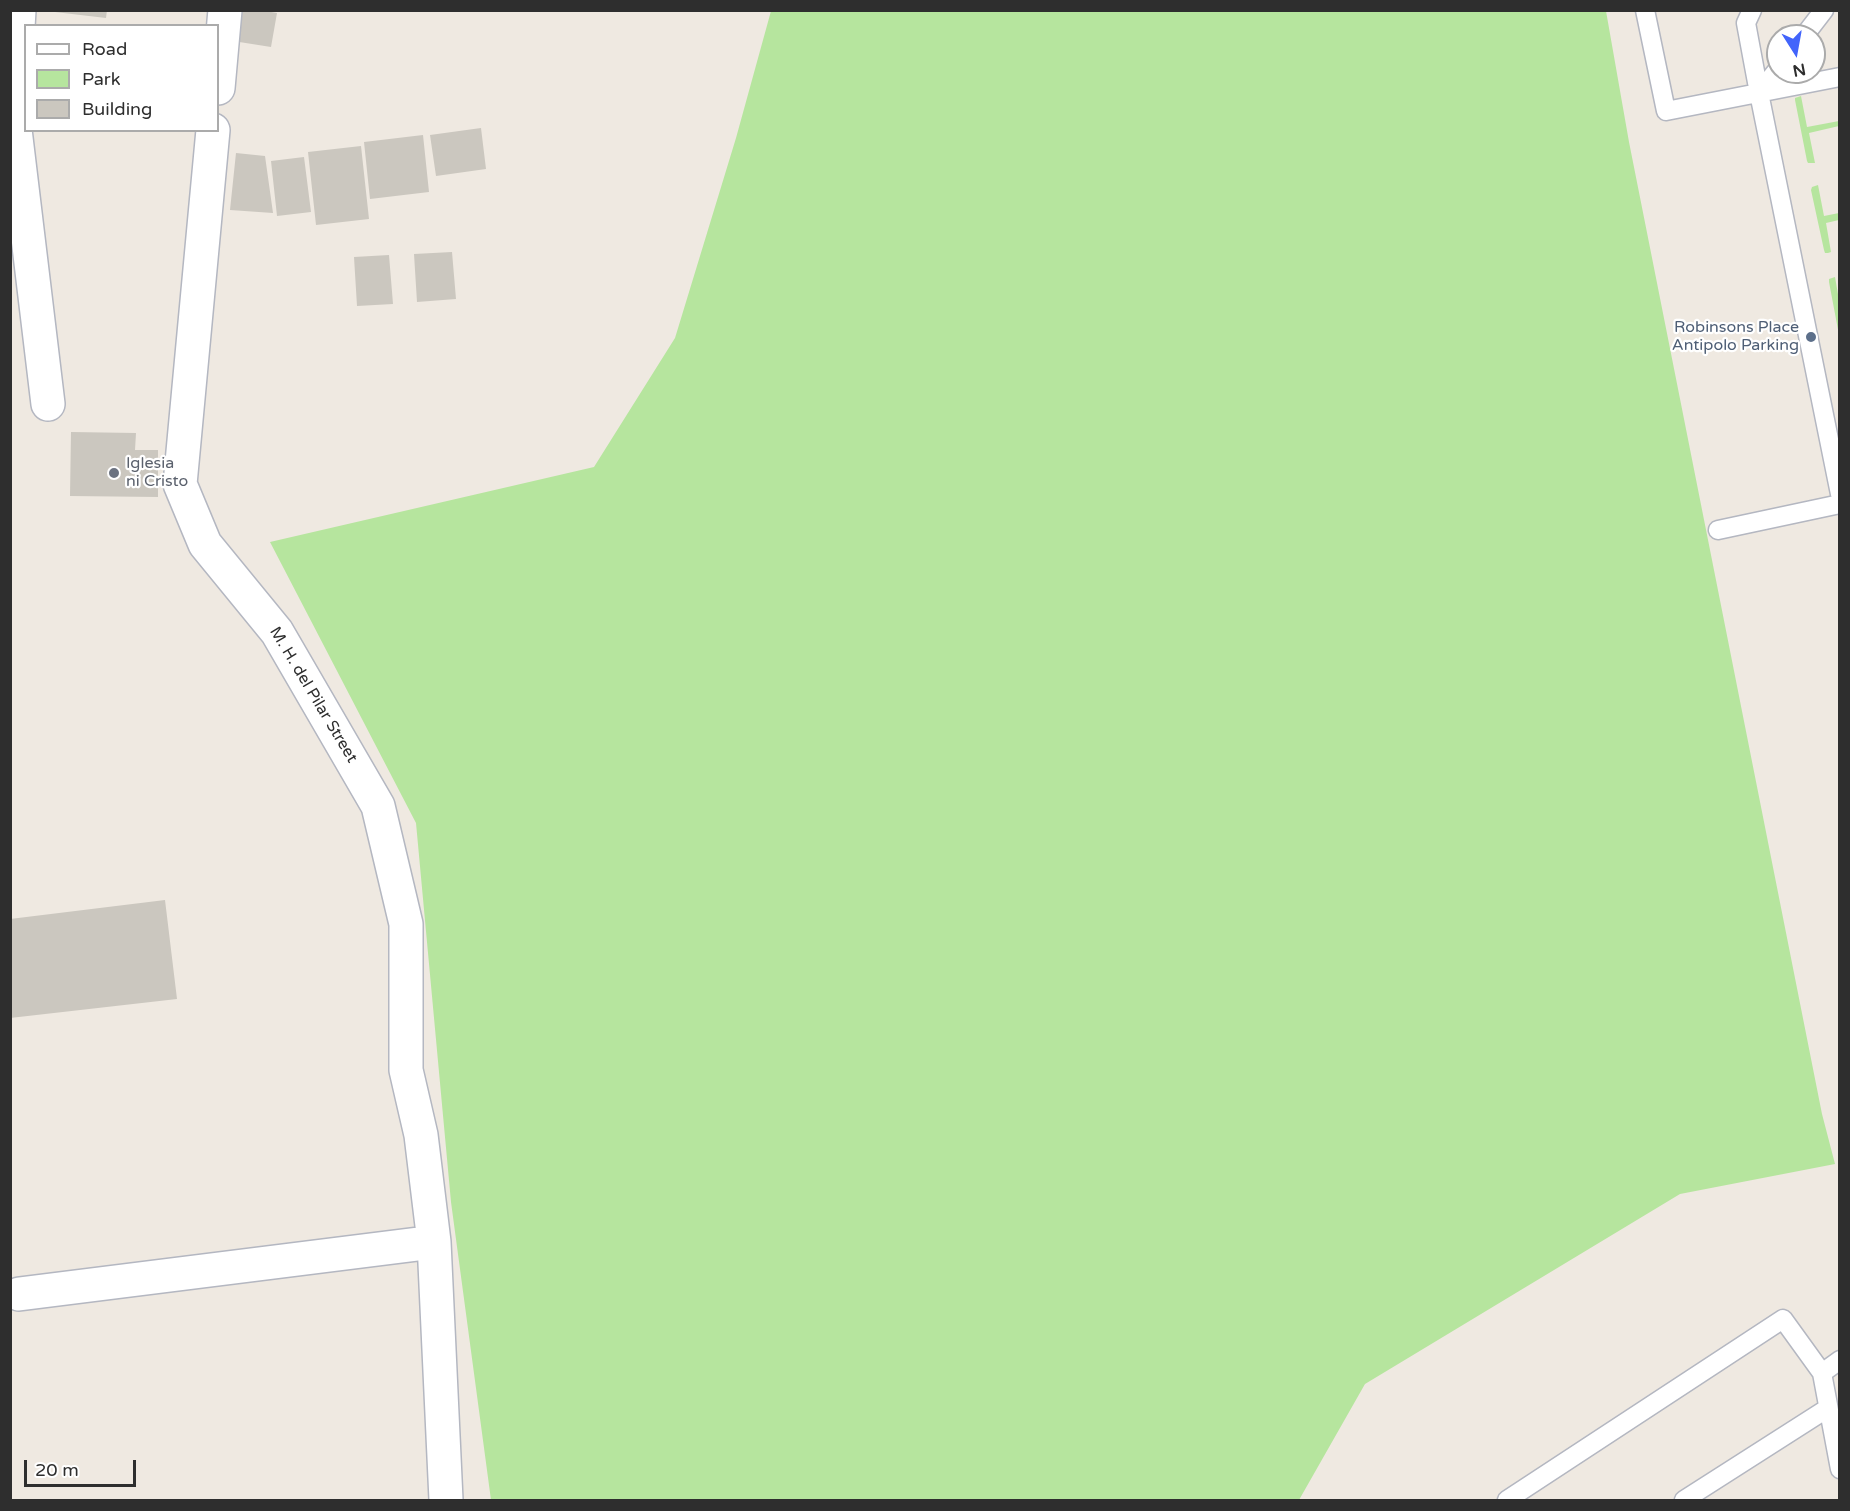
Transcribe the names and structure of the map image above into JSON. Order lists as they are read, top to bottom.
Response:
{
  "streets": {
    "street": ["M. H. del Pilar Street"]
  },
  "places": ["Robinsons Place Antipolo Parking", "Iglesia ni Cristo"],
  "legend": ["Road", "Park", "Building"],
  "scale_bar": "20 m",
  "north": "bottom"
}
